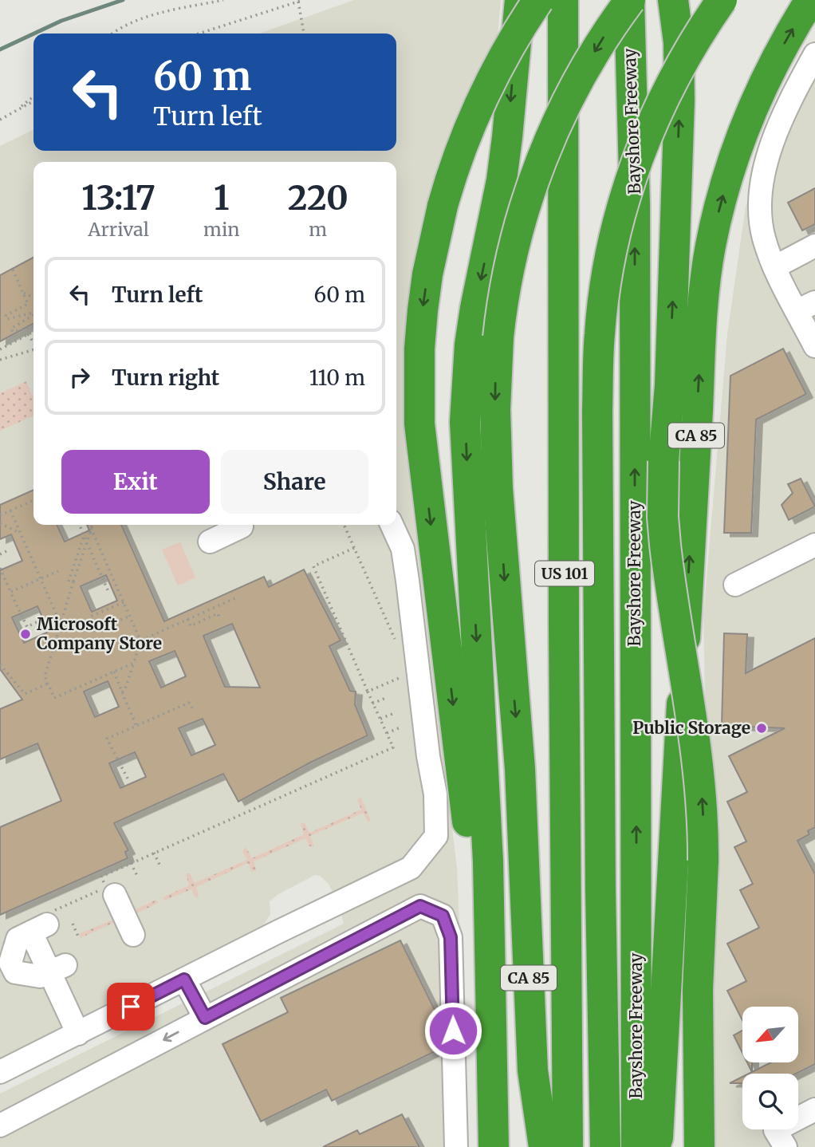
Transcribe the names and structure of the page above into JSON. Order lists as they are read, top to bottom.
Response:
{
  "streets": {
    "highway": ["Bayshore Freeway", "CA 85", "US 101"]
  },
  "crossings": [
    ["Bayshore Freeway", "CA 85"],
    ["CA 85", "US 101"]
  ],
  "places": ["Microsoft Company Store", "Public Storage"],
  "north": "bottom left",
  "page": {
    "turn": ["60 m", "Turn left"],
    "eta": [
      "13:17",
      "Arrival",
      "1",
      "min",
      "220",
      "m"
    ],
    "list": [
      {
        "name": "Turn left",
        "value": "60 m"
      },
      {
        "name": "Turn right",
        "value": "110 m"
      }
    ],
    "buttons": ["Exit", "Share"]
  }
}
